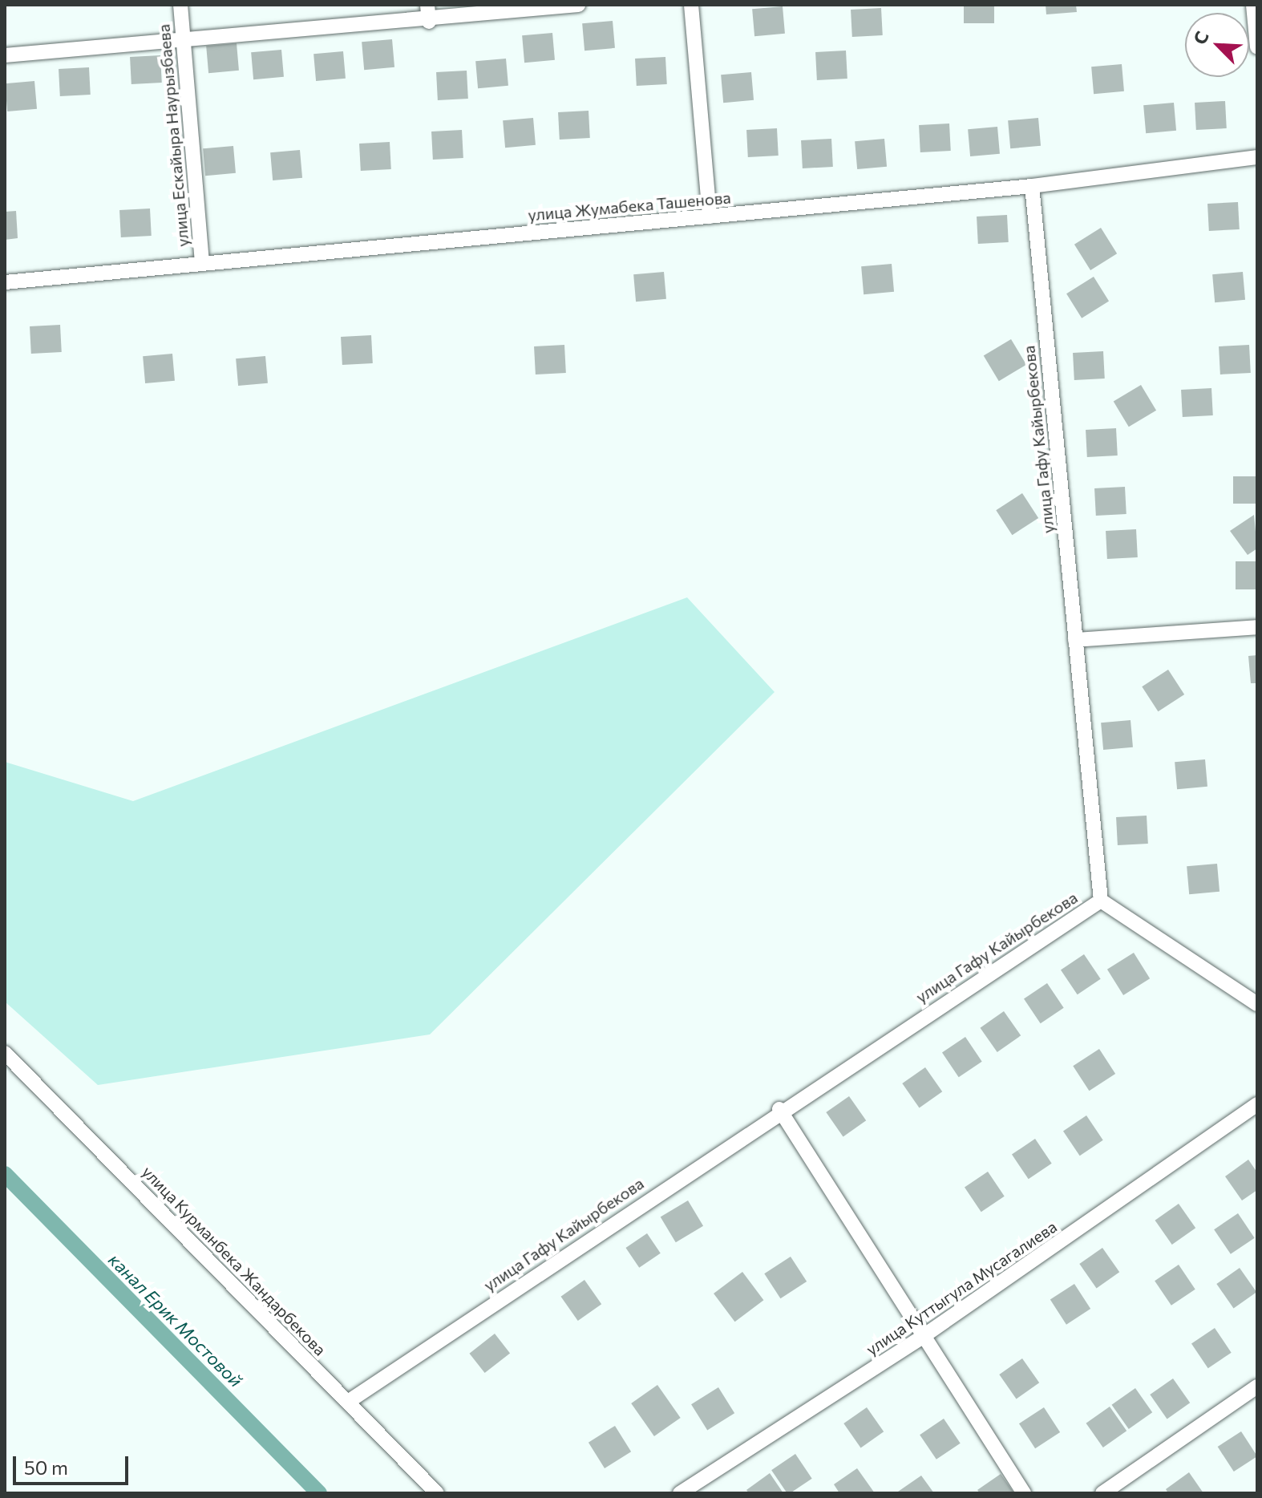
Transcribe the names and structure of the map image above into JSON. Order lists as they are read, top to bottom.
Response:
{
  "streets": {
    "street": [
      "улица Ескайыра Наурызбаева",
      "улица Жумабека Ташенова",
      "улица Гафу Кайырбекова",
      "улица Курманбека Жандарбекова",
      "улица Куттыгула Мусагалиева"
    ]
  },
  "crossings": [
    ["улица Ескайыра Наурызбаева", "улица Жумабека Ташенова"],
    ["улица Жумабека Ташенова", "улица Гафу Кайырбекова"],
    ["улица Гафу Кайырбекова", "улица Курманбека Жандарбекова"]
  ],
  "water": ["канал Ерик Мостовой"],
  "scale_bar": "50 m",
  "north": "top left"
}
